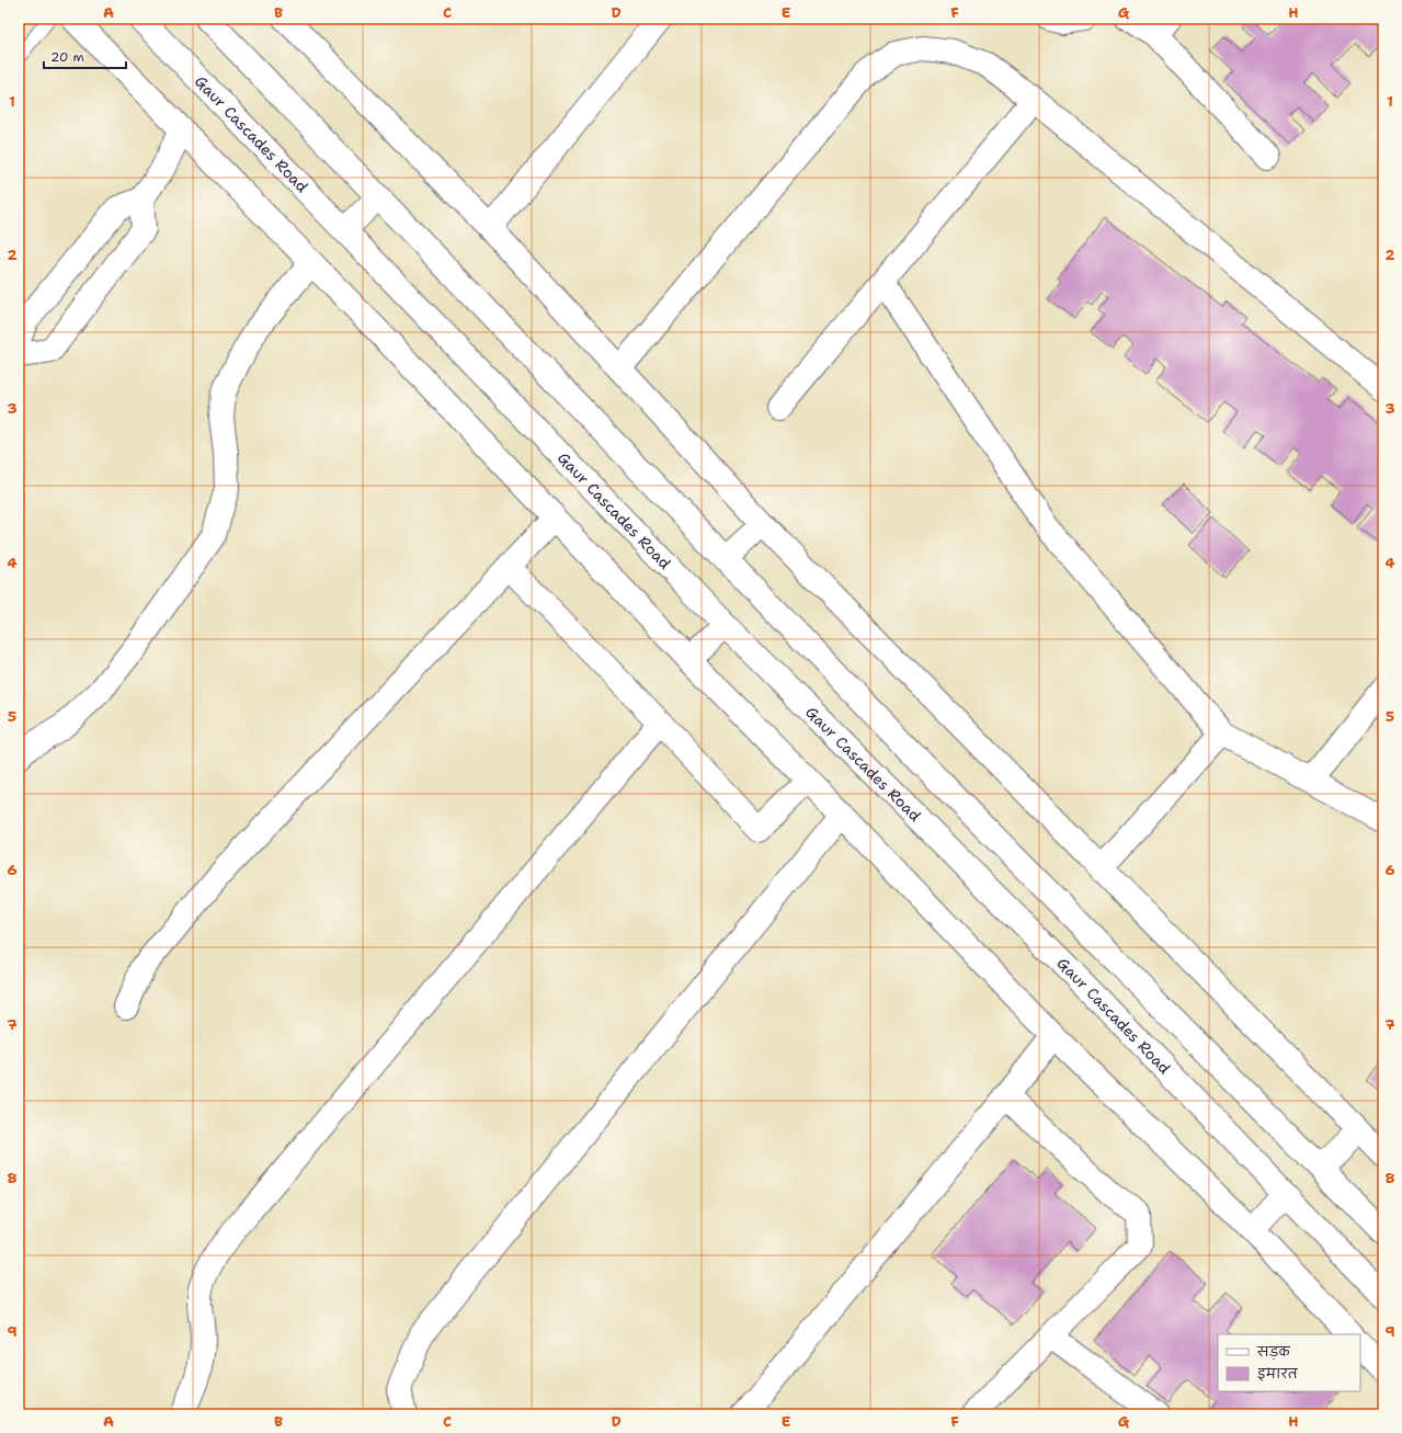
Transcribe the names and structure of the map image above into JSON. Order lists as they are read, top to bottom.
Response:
{
  "streets": {
    "street": ["Gaur Cascades Road"]
  },
  "legend": ["सड़क", "इमारत"],
  "scale_bar": "20 m",
  "grid": {
    "columns": [
      "A",
      "B",
      "C",
      "D",
      "E",
      "F",
      "G",
      "H"
    ],
    "rows": [
      "1",
      "2",
      "3",
      "4",
      "5",
      "6",
      "7",
      "8",
      "9"
    ]
  }
}
